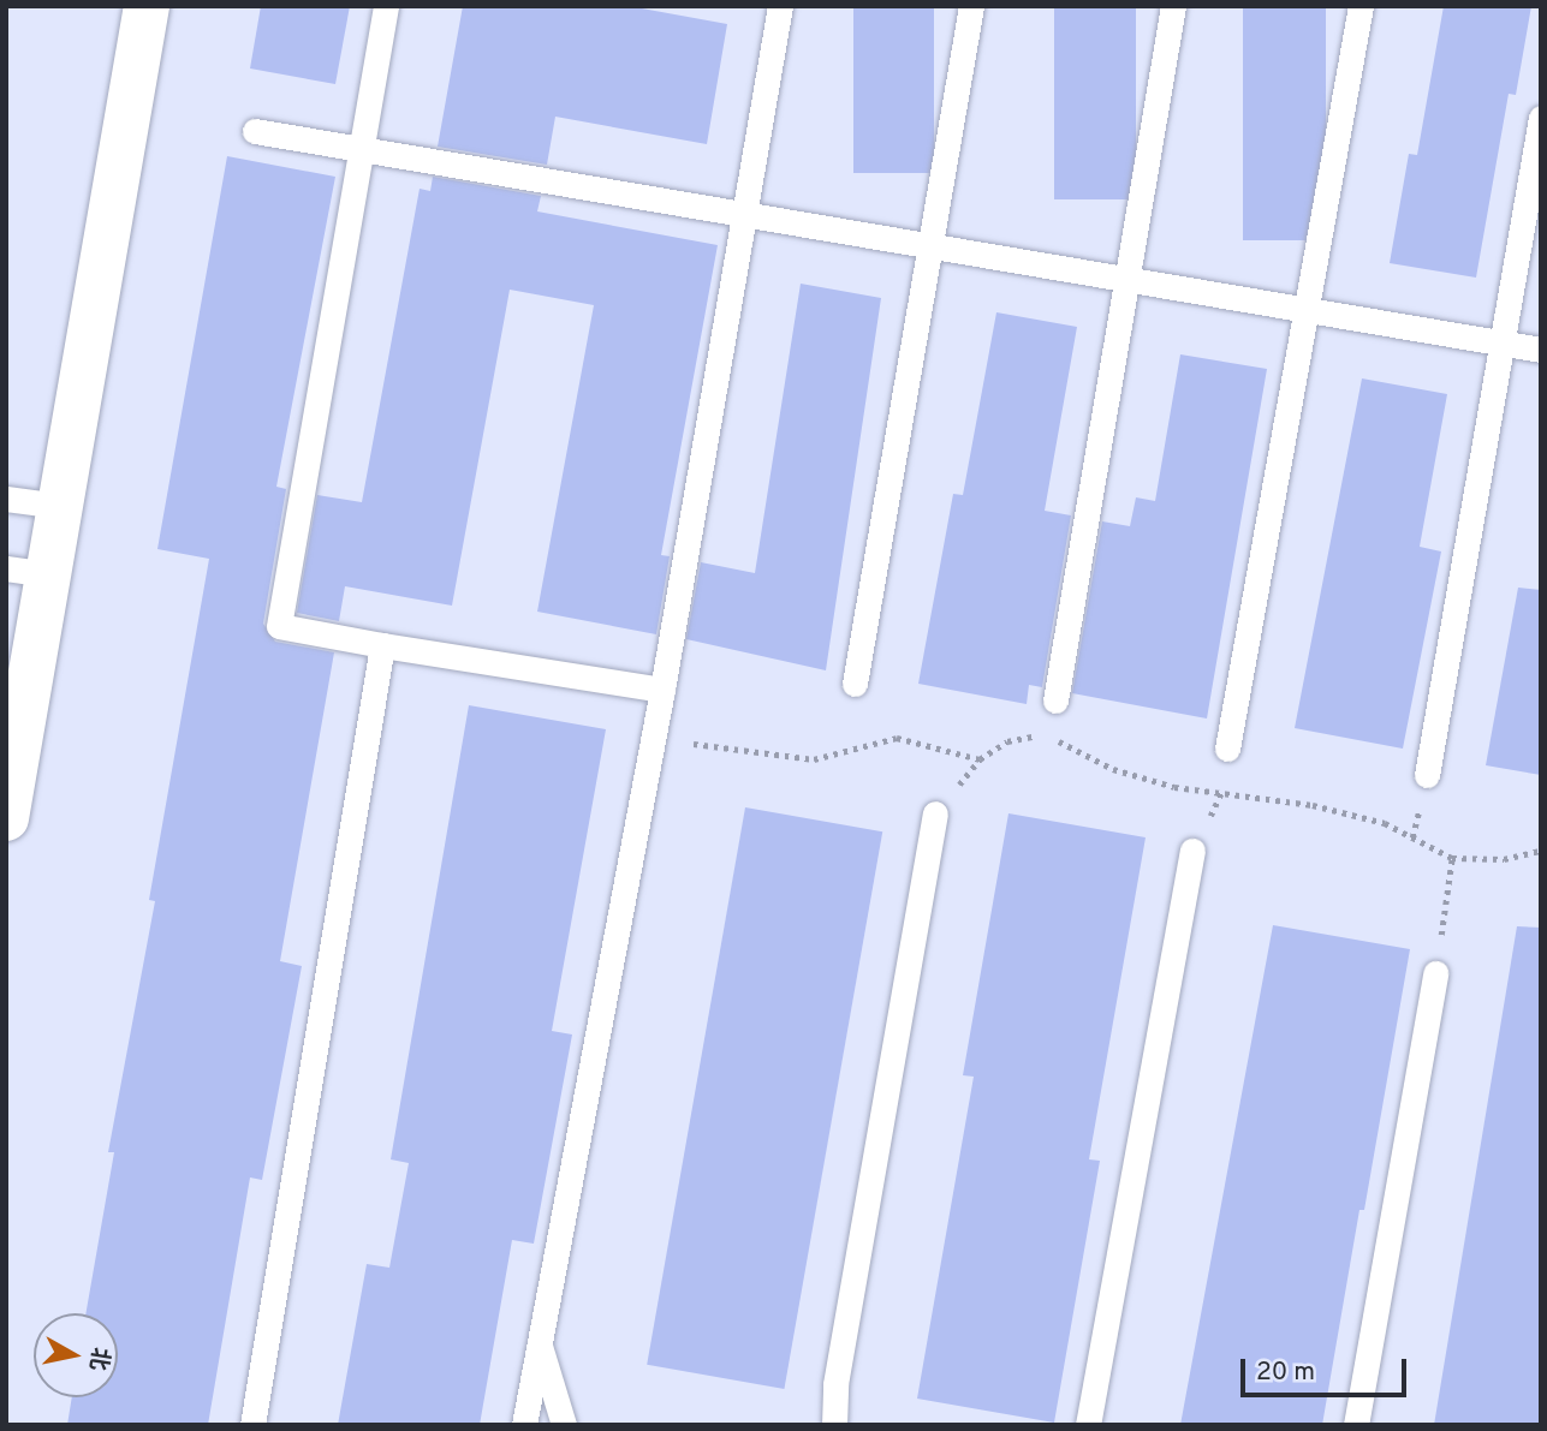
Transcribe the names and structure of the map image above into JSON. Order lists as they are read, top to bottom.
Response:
{
  "scale_bar": "20 m",
  "north": "right"
}
